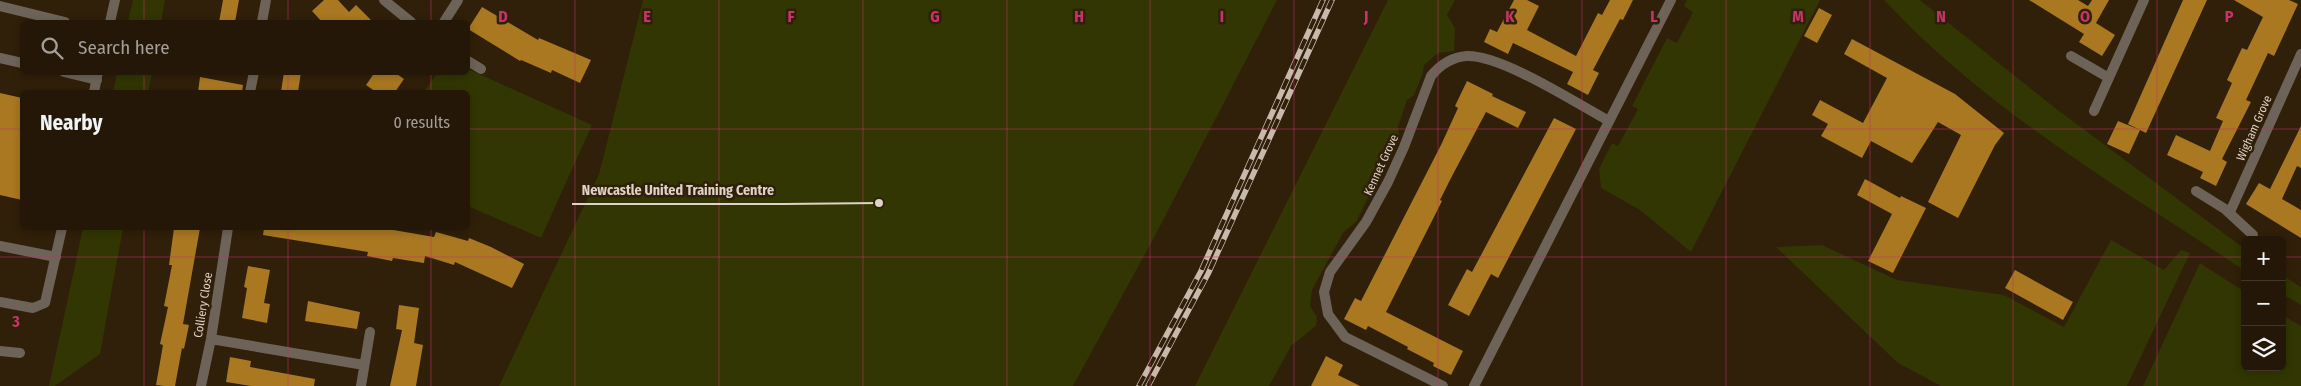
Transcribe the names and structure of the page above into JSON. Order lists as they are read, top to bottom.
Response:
{
  "streets": {
    "street": ["Wigham Grove", "Kennet Grove", "Colliery Close"]
  },
  "places": ["Newcastle United Training Centre"],
  "page": {
    "search": "Search here",
    "heading": ["Nearby", "0 results"],
    "map_buttons": ["+", "−"]
  },
  "grid": {
    "columns": [
      "D",
      "E",
      "F",
      "G",
      "H",
      "I",
      "J",
      "K",
      "L",
      "M",
      "N",
      "O",
      "P"
    ],
    "rows": ["3"]
  }
}
